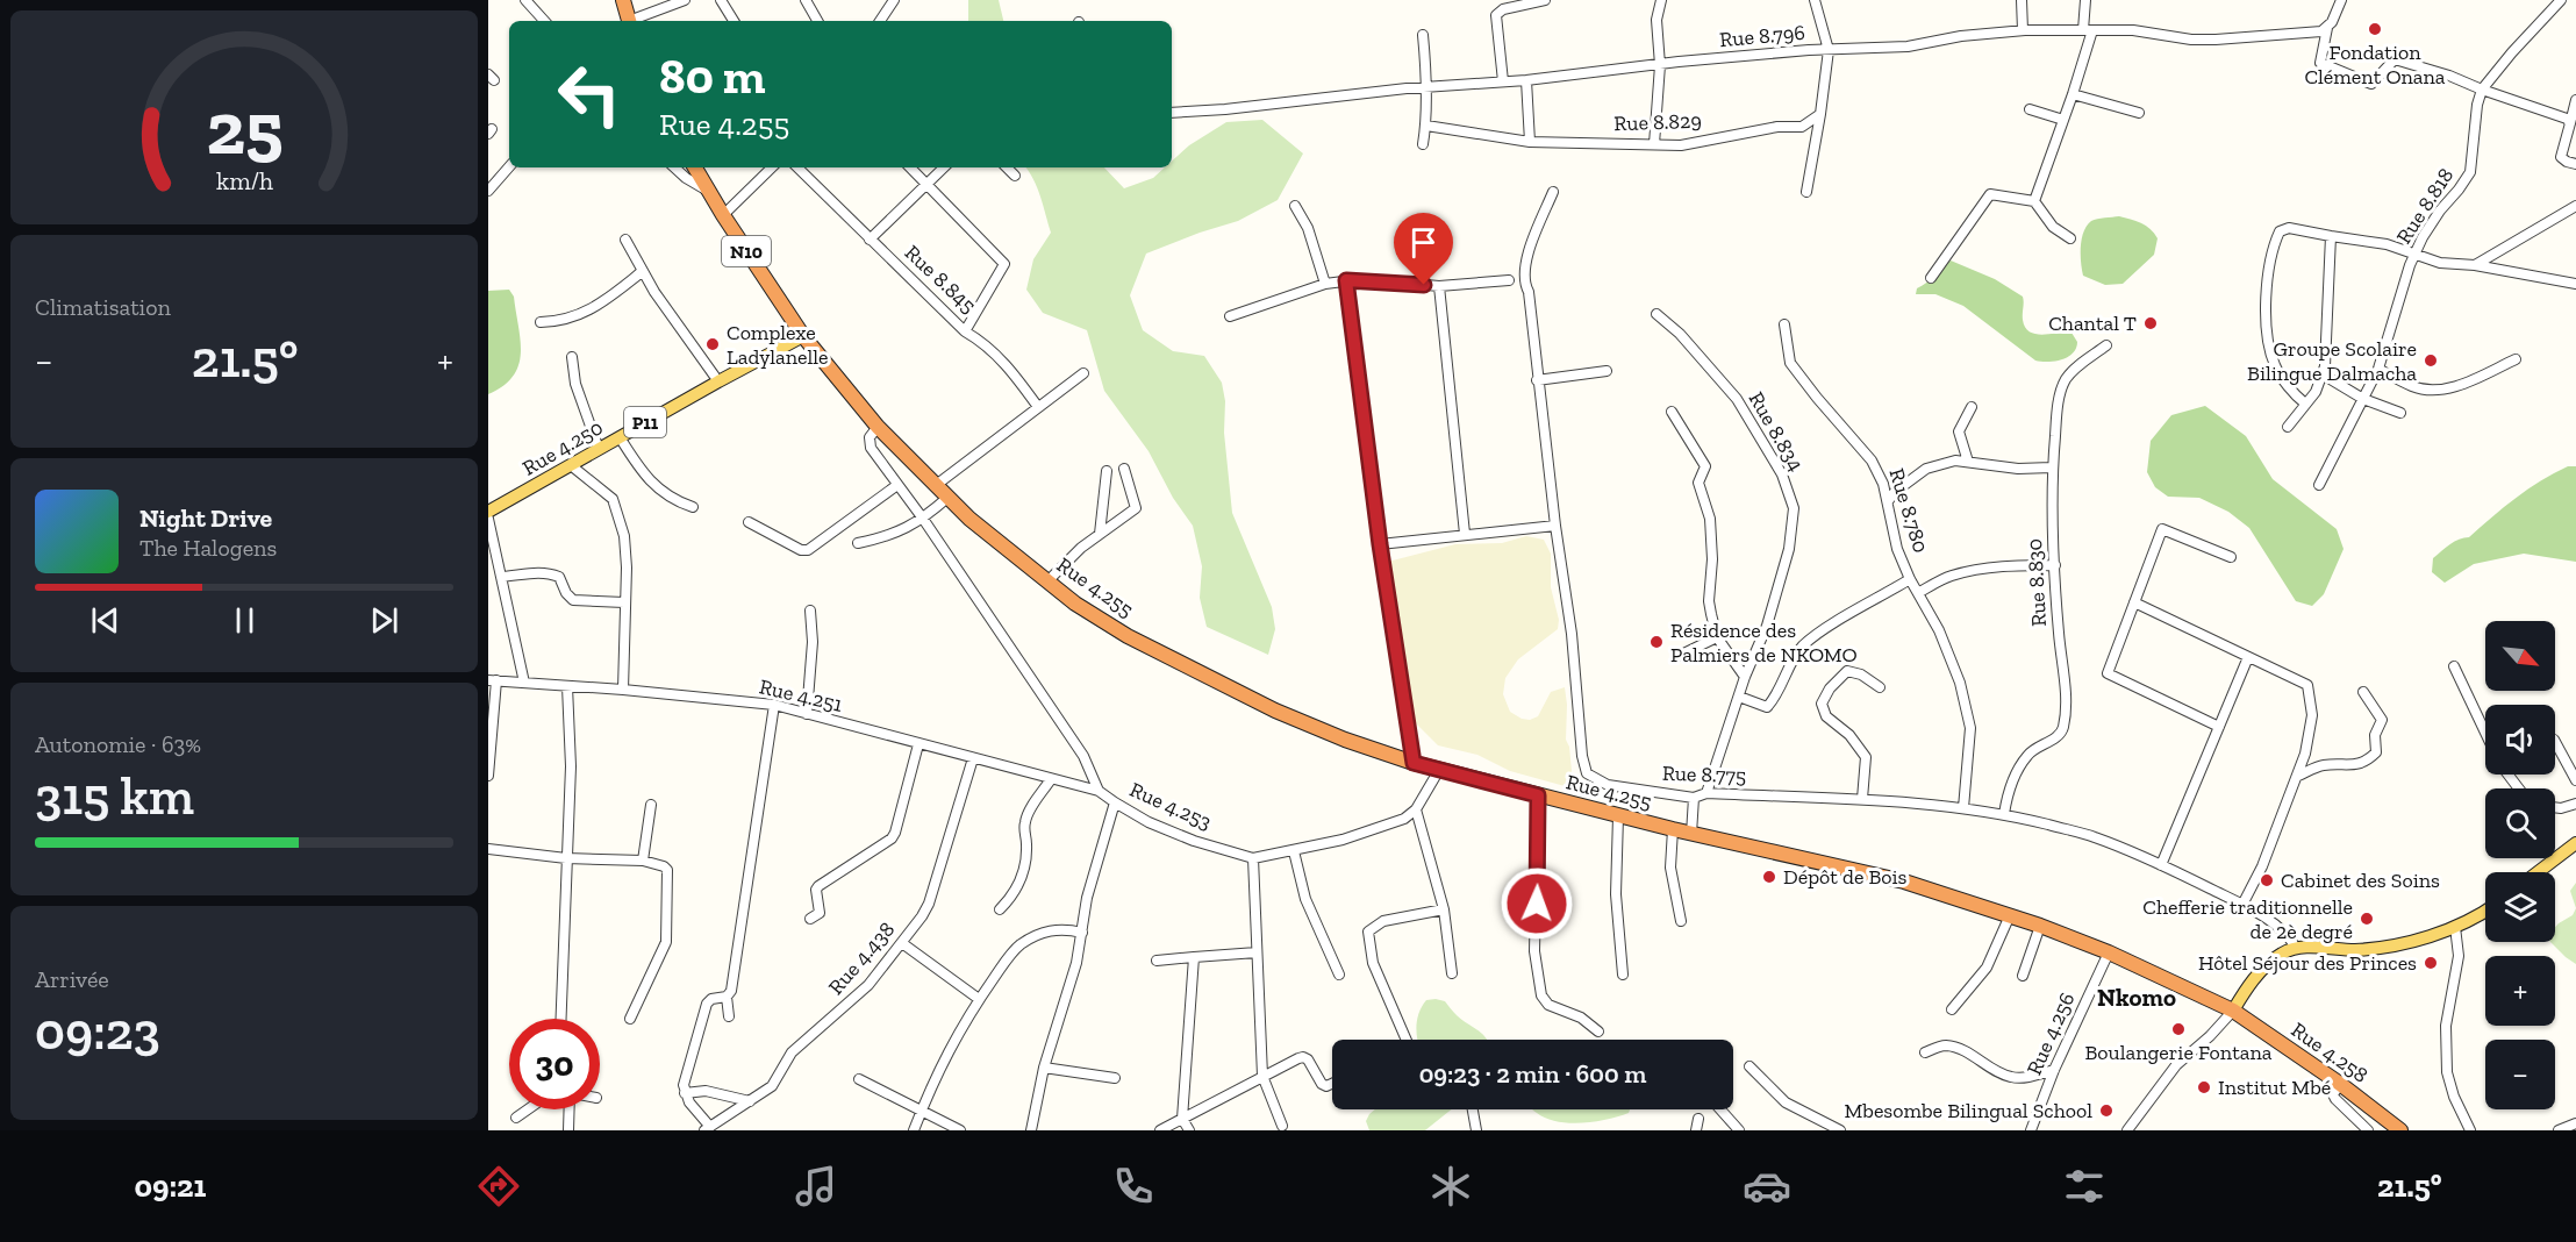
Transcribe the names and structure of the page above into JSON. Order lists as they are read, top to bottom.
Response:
{
  "streets": {
    "highway": ["N10", "Rue 4.255", "Rue 4.258"],
    "main road": ["P11", "Rue 4.250"],
    "street": [
      "Rue 8.796",
      "Rue 8.829",
      "Rue 8.818",
      "Rue 8.845",
      "Rue 8.834",
      "Rue 8.780",
      "Rue 8.830",
      "Rue 4.251",
      "Rue 8.775",
      "Rue 4.253",
      "Rue 4.438",
      "Rue 4.256"
    ]
  },
  "crossings": [
    ["N10", "Rue 4.250"],
    ["N10", "Rue 4.255"],
    ["Rue 8.834", "Rue 8.775"],
    ["Rue 4.250", "Rue 4.255"],
    ["Rue 8.780", "Rue 8.775"],
    ["Rue 8.830", "Rue 8.775"],
    ["Rue 4.255", "Rue 4.253"],
    ["Rue 4.255", "Rue 4.256"],
    ["Rue 4.255", "Rue 4.258"],
    ["Rue 4.251", "Rue 4.253"],
    ["Rue 4.251", "Rue 4.438"]
  ],
  "districts": ["Nkomo"],
  "places": [
    "Fondation Clément Onana",
    "Chantal T",
    "Complexe Ladylanelle",
    "Groupe Scolaire Bilingue Dalmacha",
    "Résidence des Palmiers de NKOMO",
    "Dépôt de Bois",
    "Cabinet des Soins",
    "Chefferie traditionnelle de 2è degré",
    "Hôtel Séjour des Princes",
    "Boulangerie Fontana",
    "Institut Mbé",
    "Mbesombe Bilingual School"
  ],
  "north": "bottom right",
  "page": {
    "turn": ["80 m", "Rue 4.255"],
    "tile": [
      "Climatisation",
      ["Autonomie · 63%", "315 km"],
      ["Arrivée", "09:23"]
    ],
    "heat": ["−", "21.5°", "+"],
    "song": ["Night Drive", "The Halogens"],
    "map_buttons": ["+", "−"],
    "limit": "30",
    "trip": "09:23 · 2 min · 600 m",
    "tabs": ["09:21", "21.5°"],
    "gauge": ["25", "km/h"]
  }
}
